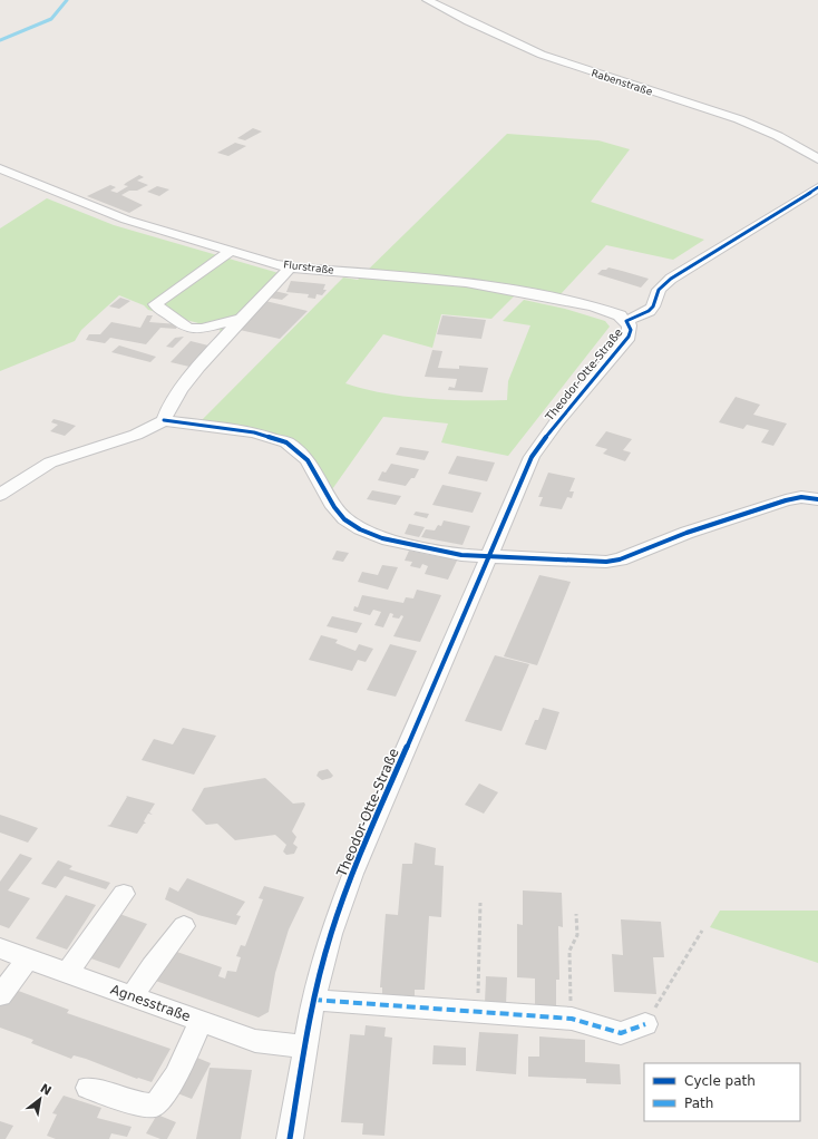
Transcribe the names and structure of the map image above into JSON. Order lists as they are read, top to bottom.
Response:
{
  "streets": {
    "street": [
      "Rabenstraße",
      "Flurstraße",
      "Theodor-Otte-Straße",
      "Agnesstraße"
    ]
  },
  "crossings": [
    ["Flurstraße", "Theodor-Otte-Straße"],
    ["Theodor-Otte-Straße", "Agnesstraße"]
  ],
  "legend": ["Cycle path", "Path"],
  "north": "top right"
}
